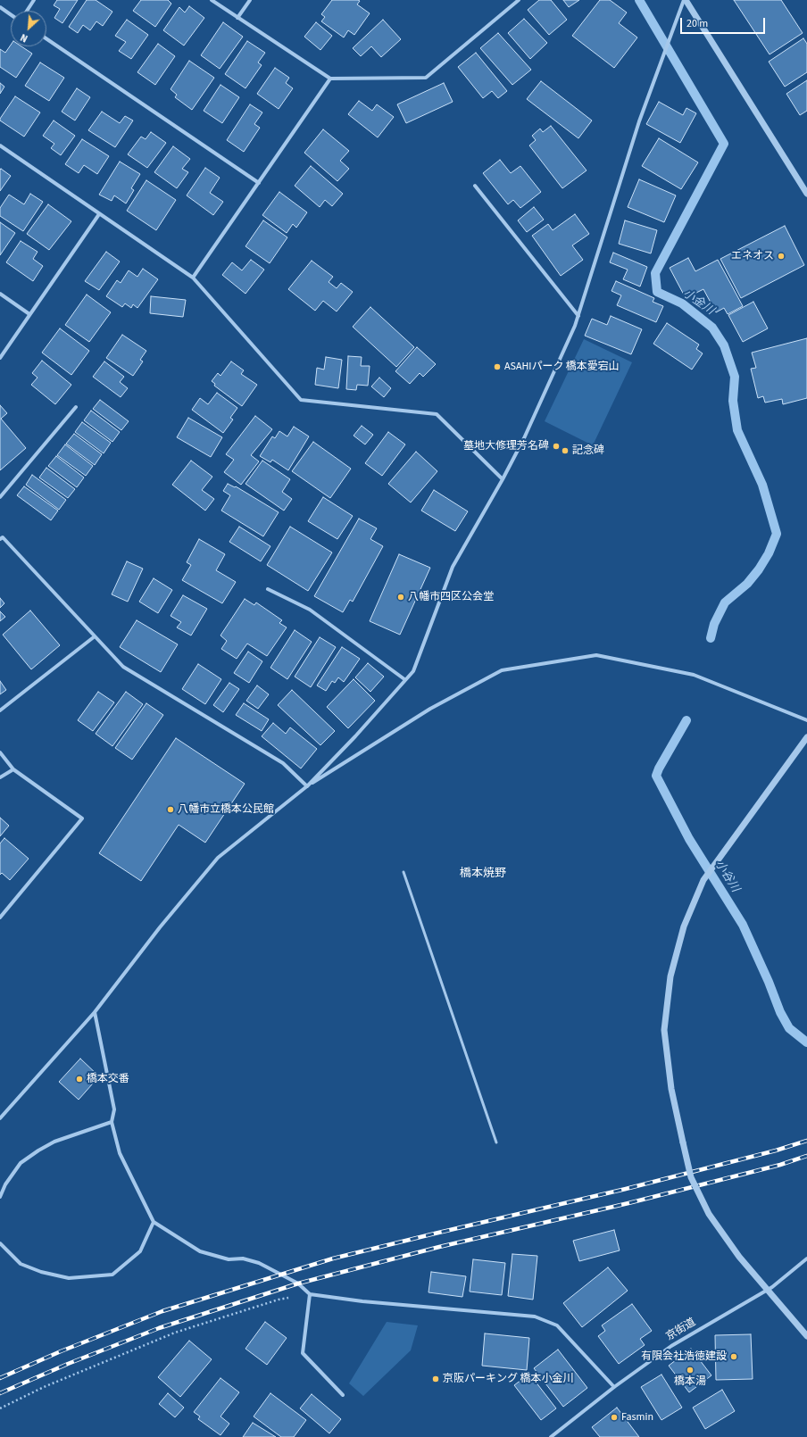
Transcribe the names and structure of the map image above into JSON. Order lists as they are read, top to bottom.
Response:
{
  "streets": {
    "street": ["京街道"]
  },
  "districts": ["橋本焼野"],
  "water": ["小金川", "小谷川"],
  "places": [
    "エネオス",
    "ASAHIパーク 橋本愛宕山",
    "墓地大修理芳名碑",
    "記念碑",
    "八幡市四区公会堂",
    "八幡市立橋本公民館",
    "橋本交番",
    "有限会社浩徳建設",
    "橋本湯",
    "京阪パーキング 橋本小金川",
    "Fasmin"
  ],
  "scale_bar": "20 m",
  "north": "bottom left"
}
